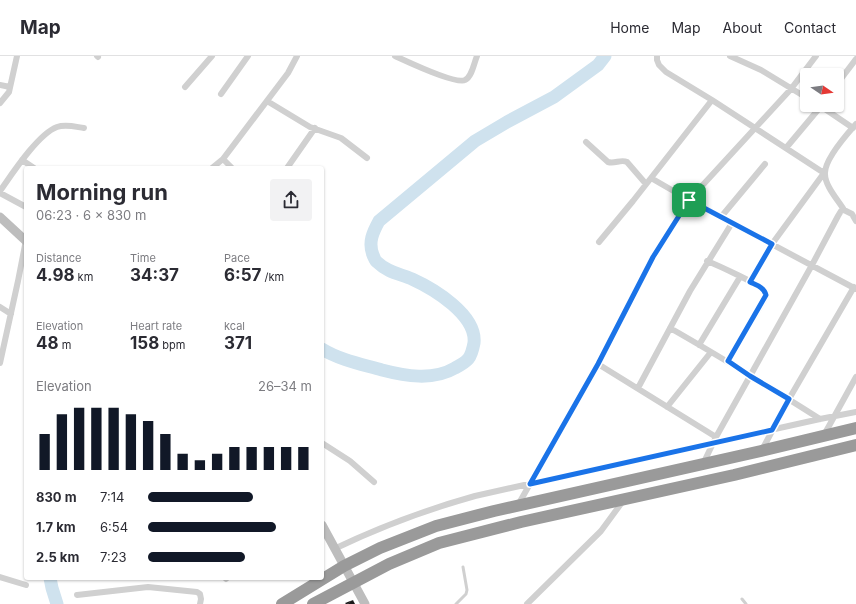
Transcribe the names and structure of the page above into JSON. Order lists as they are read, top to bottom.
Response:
{
  "north": "right",
  "page": {
    "header": "Map",
    "nav": [
      "Home",
      "Map",
      "About",
      "Contact"
    ],
    "heading": ["Morning run", "06:23 · 6 × 830 m"],
    "stats": [
      ["Distance", "4.98 km"],
      ["Time", "34:37"],
      ["Pace", "6:57 /km"],
      ["Elevation", "48 m"],
      ["Heart rate", "158 bpm"],
      ["kcal", "371"]
    ],
    "chart": ["Elevation", "26–34 m"],
    "list": [
      {
        "name": "830 m",
        "note": "7:14"
      },
      {
        "name": "1.7 km",
        "note": "6:54"
      },
      {
        "name": "2.5 km",
        "note": "7:23"
      }
    ]
  }
}
